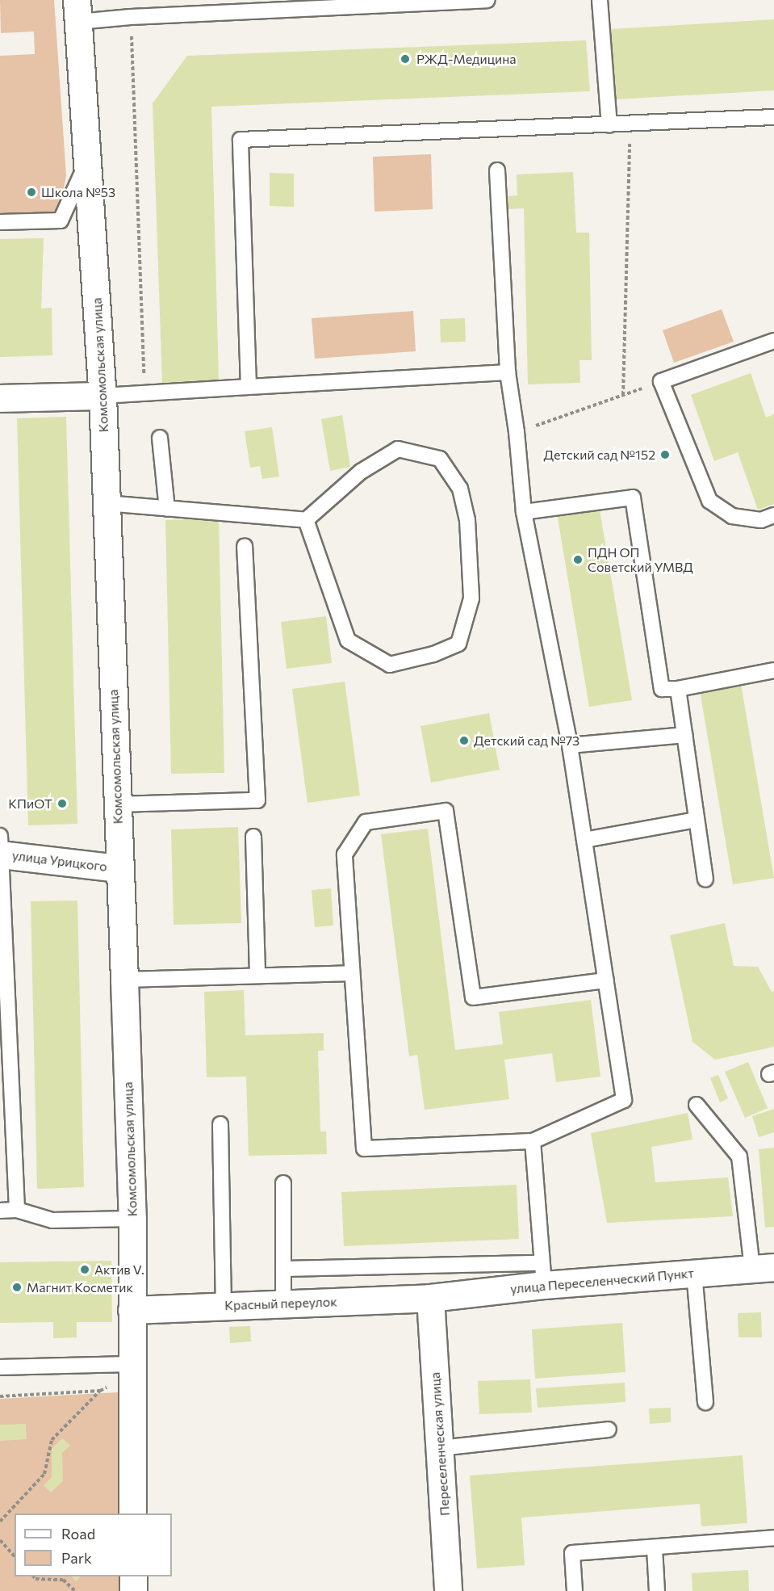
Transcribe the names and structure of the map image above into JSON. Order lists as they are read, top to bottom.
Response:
{
  "streets": {
    "street": [
      "Комсомольская улица",
      "улица Урицкого",
      "улица Переселенческий Пункт",
      "Красный переулок",
      "Переселенческая улица"
    ]
  },
  "crossings": [
    ["Комсомольская улица", "улица Урицкого"],
    ["Комсомольская улица", "Красный переулок"],
    ["улица Переселенческий Пункт", "Красный переулок"],
    ["улица Переселенческий Пункт", "Переселенческая улица"],
    ["Красный переулок", "Переселенческая улица"]
  ],
  "places": [
    "РЖД-Медицина",
    "Школа №53",
    "Детский сад №152",
    "ПДН ОП Советский УМВД",
    "Детский сад №73",
    "КПиОТ",
    "Актив V.",
    "Магнит Косметик"
  ],
  "legend": ["Road", "Park"]
}
